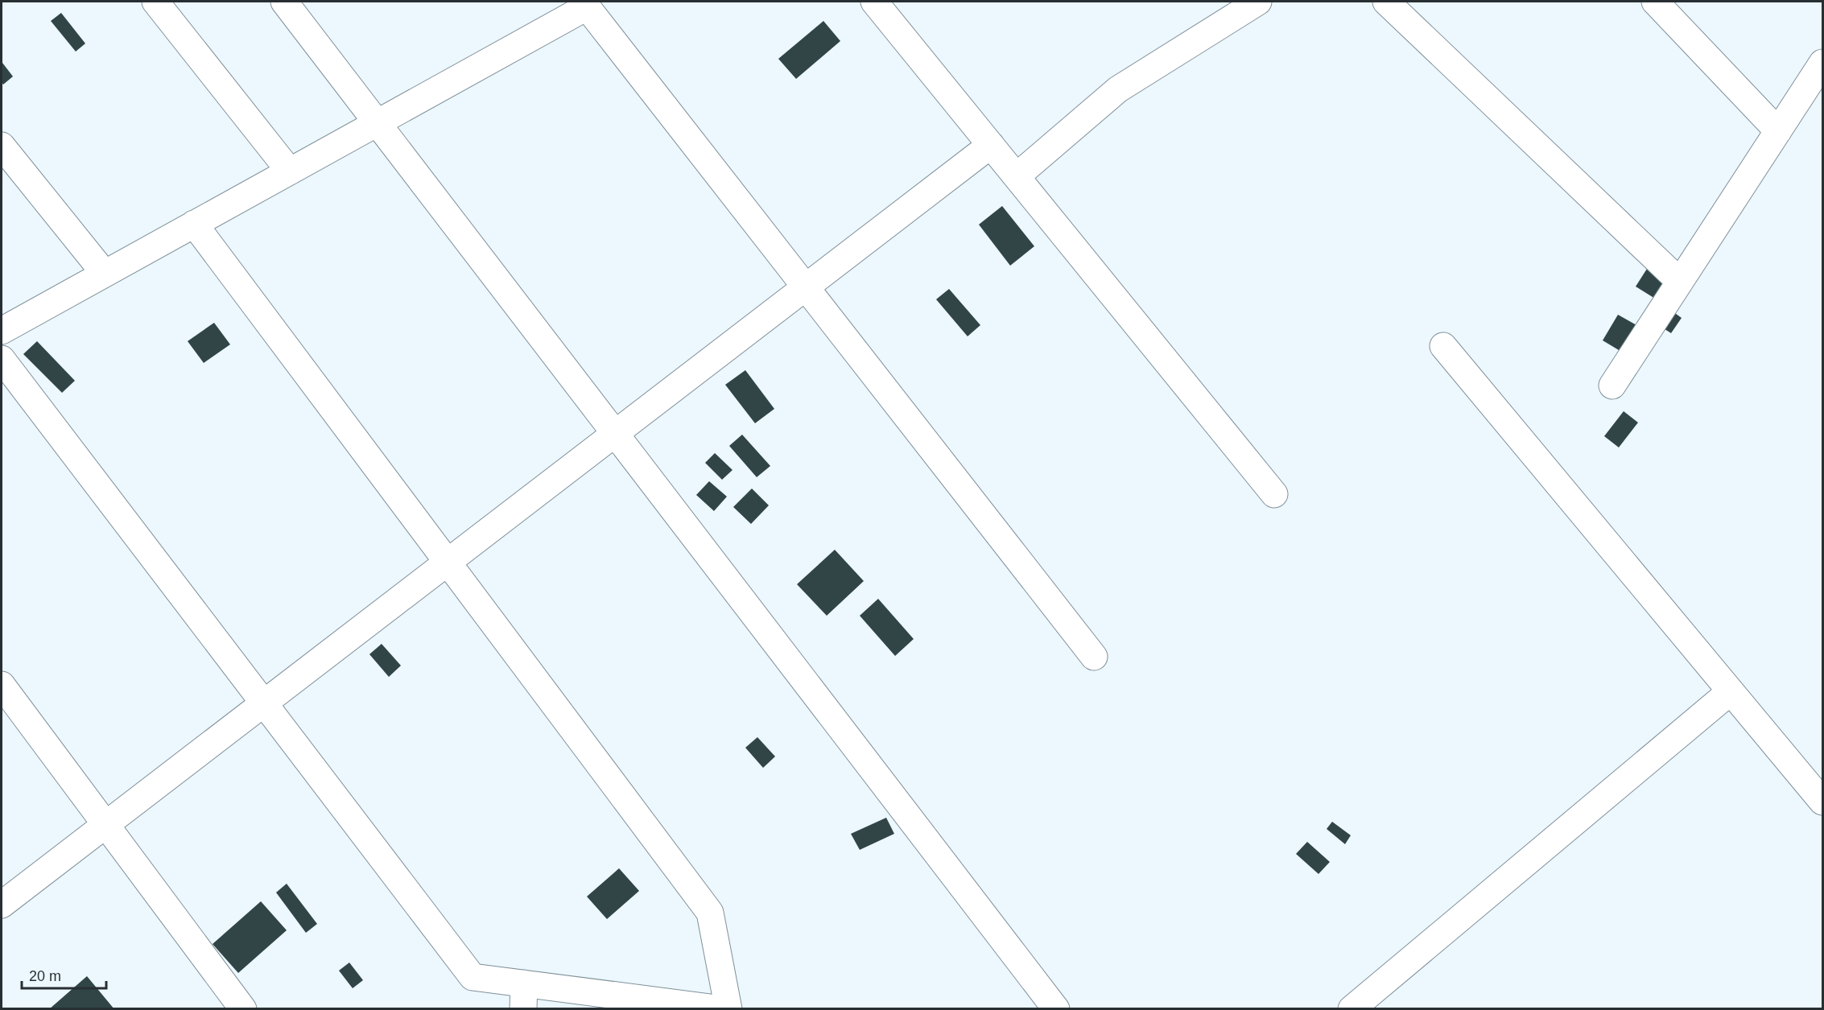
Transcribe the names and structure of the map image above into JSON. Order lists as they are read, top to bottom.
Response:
{
  "scale_bar": "20 m"
}
